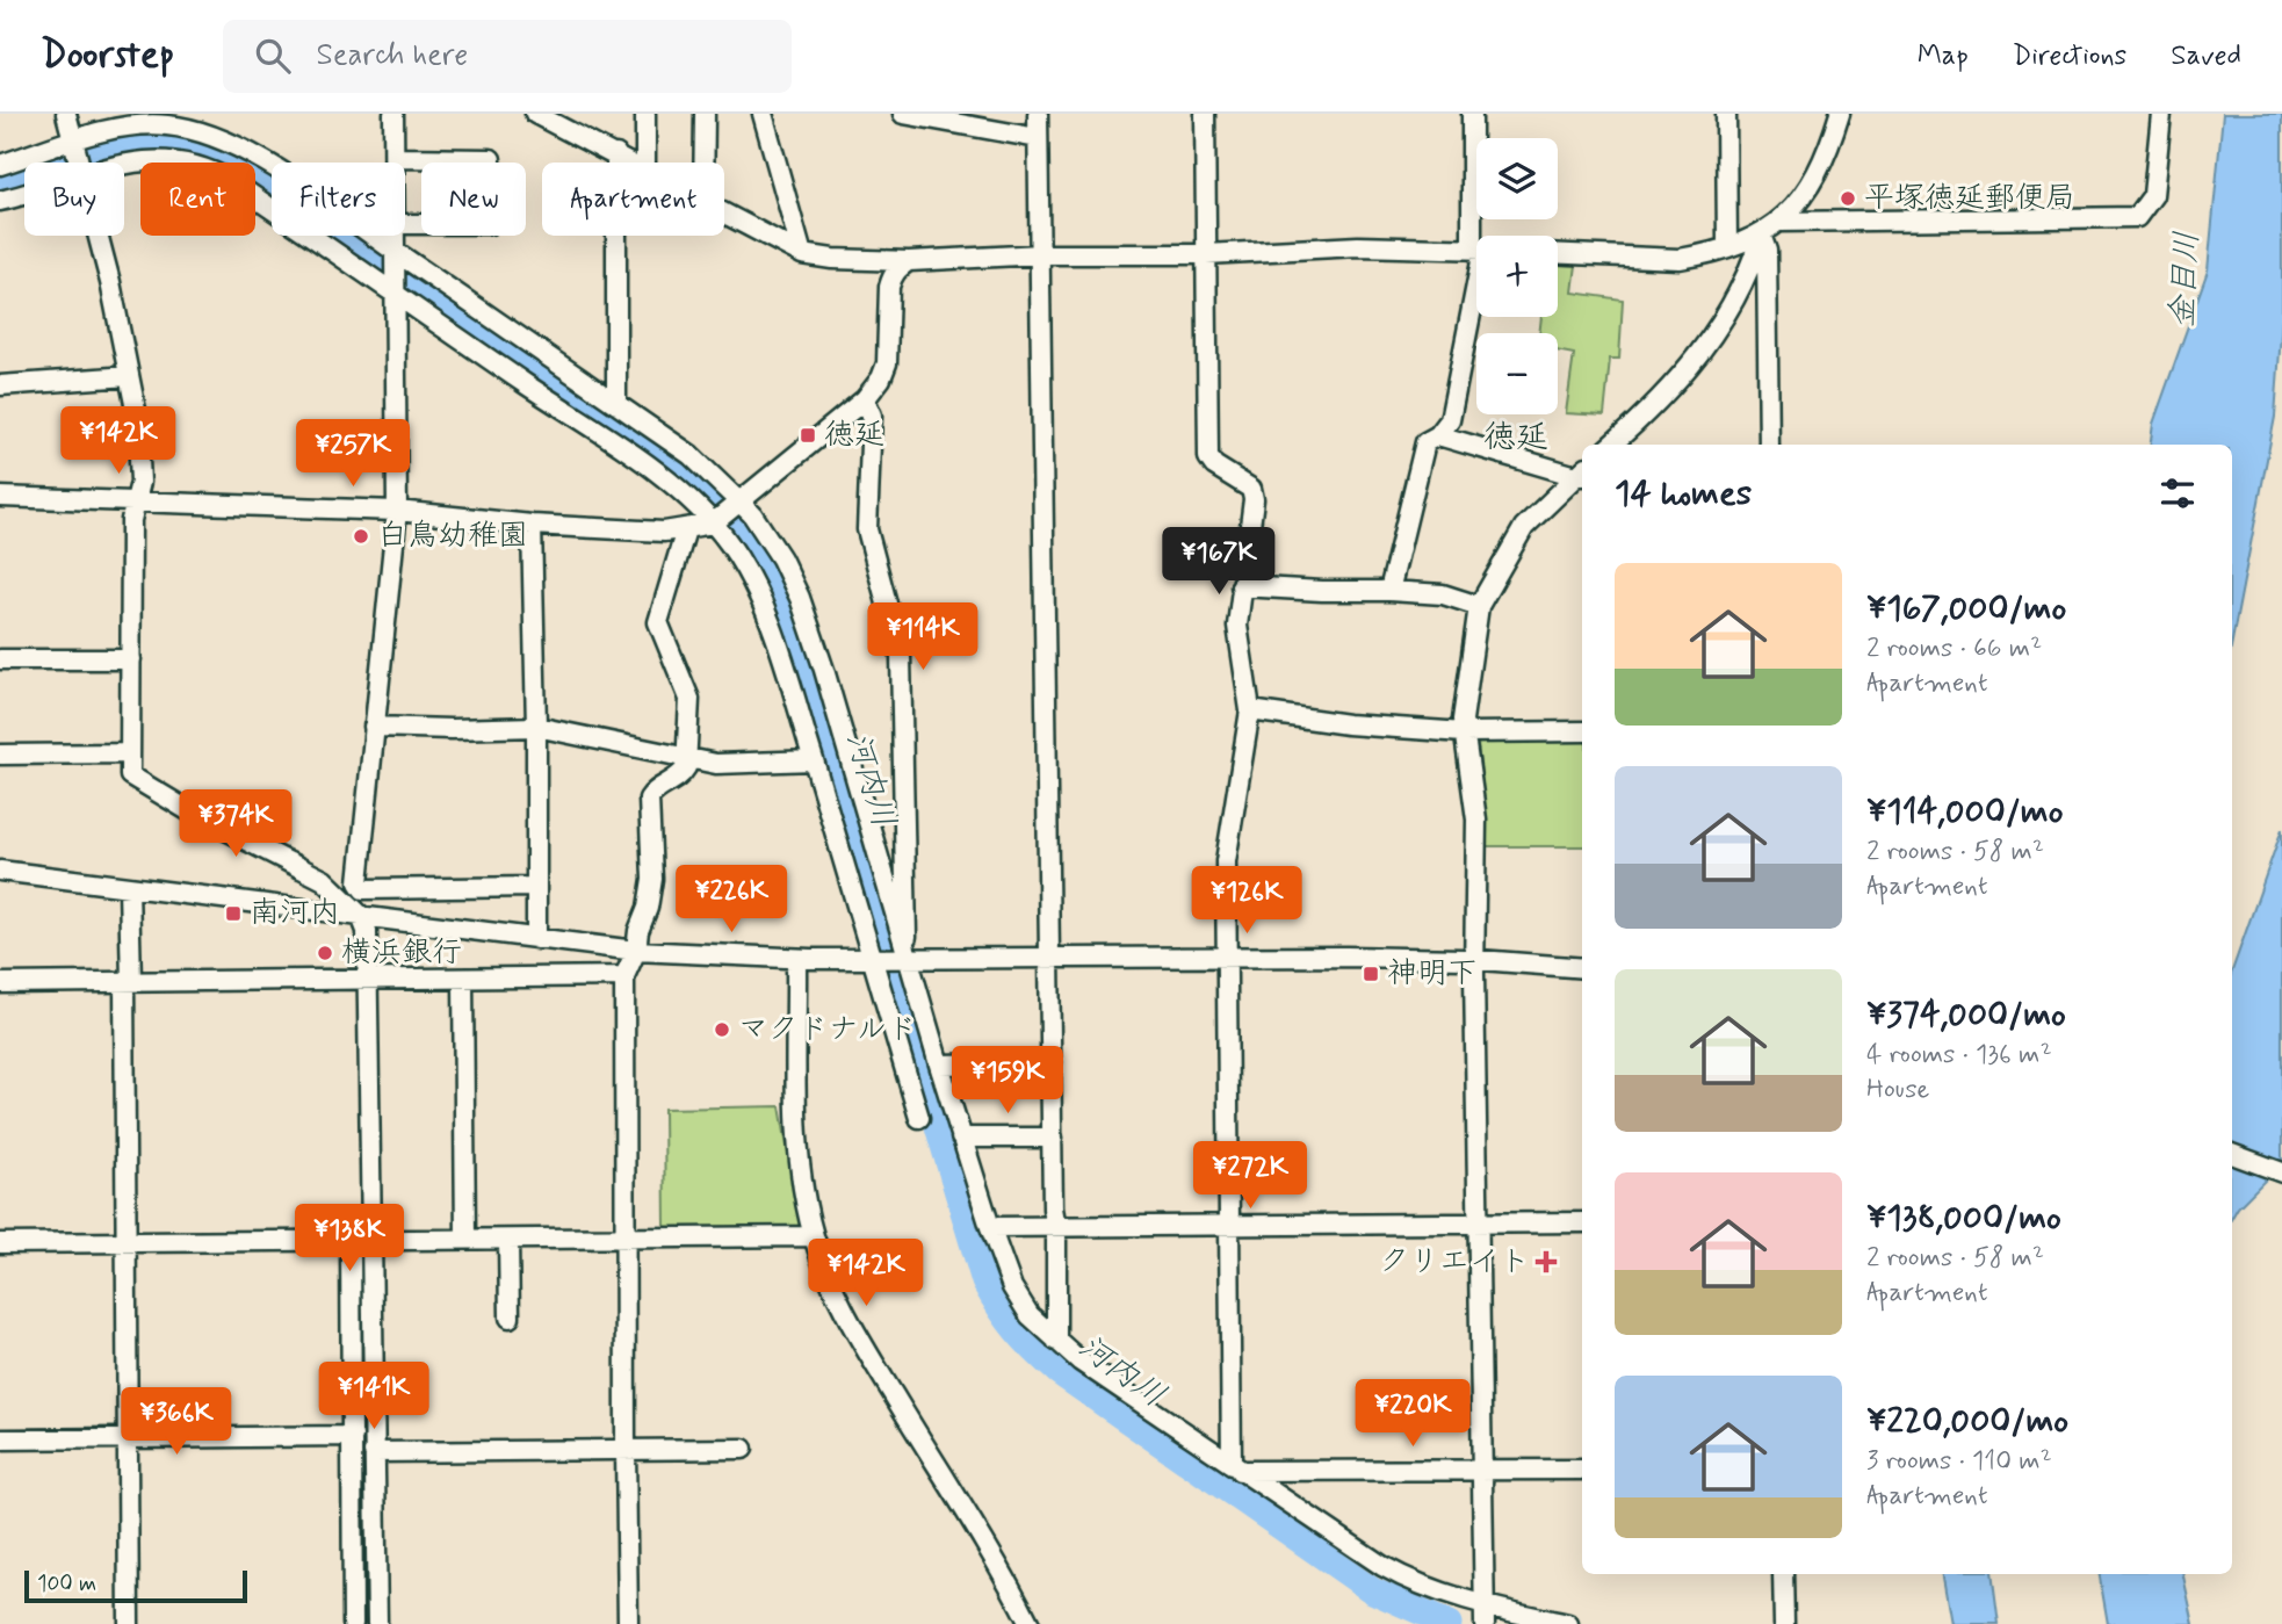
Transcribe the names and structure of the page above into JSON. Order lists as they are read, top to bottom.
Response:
{
  "districts": ["徳延"],
  "water": ["金目川", "河内川"],
  "places": {
    "other": [
      "平塚徳延郵便局",
      "白鳥幼稚園",
      "横浜銀行",
      "マクドナルド"
    ],
    "transit": ["徳延", "南河内", "神明下"],
    "health": ["クリエイト"]
  },
  "scale_bar": "100 m",
  "page": {
    "header": "Doorstep",
    "search": "Search here",
    "nav": ["Map", "Directions", "Saved"],
    "map_buttons": ["+", "−"],
    "chip": [
      "Buy",
      "Rent",
      "Filters",
      "New",
      "Apartment"
    ],
    "price": [
      "¥142K",
      "¥257K",
      "¥167K",
      "¥114K",
      "¥374K",
      "¥226K",
      "¥126K",
      "¥159K",
      "¥272K",
      "¥138K",
      "¥142K",
      "¥141K",
      "¥220K",
      "¥366K"
    ],
    "heading": "14 homes",
    "list": [
      {
        "name": "¥167,000/mo",
        "note": "2 rooms · 66 m² · Apartment"
      },
      {
        "name": "¥114,000/mo",
        "note": "2 rooms · 58 m² · Apartment"
      },
      {
        "name": "¥374,000/mo",
        "note": "4 rooms · 136 m² · House"
      },
      {
        "name": "¥138,000/mo",
        "note": "2 rooms · 58 m² · Apartment"
      },
      {
        "name": "¥220,000/mo",
        "note": "3 rooms · 110 m² · Apartment"
      }
    ],
    "scale": "100 m"
  }
}
